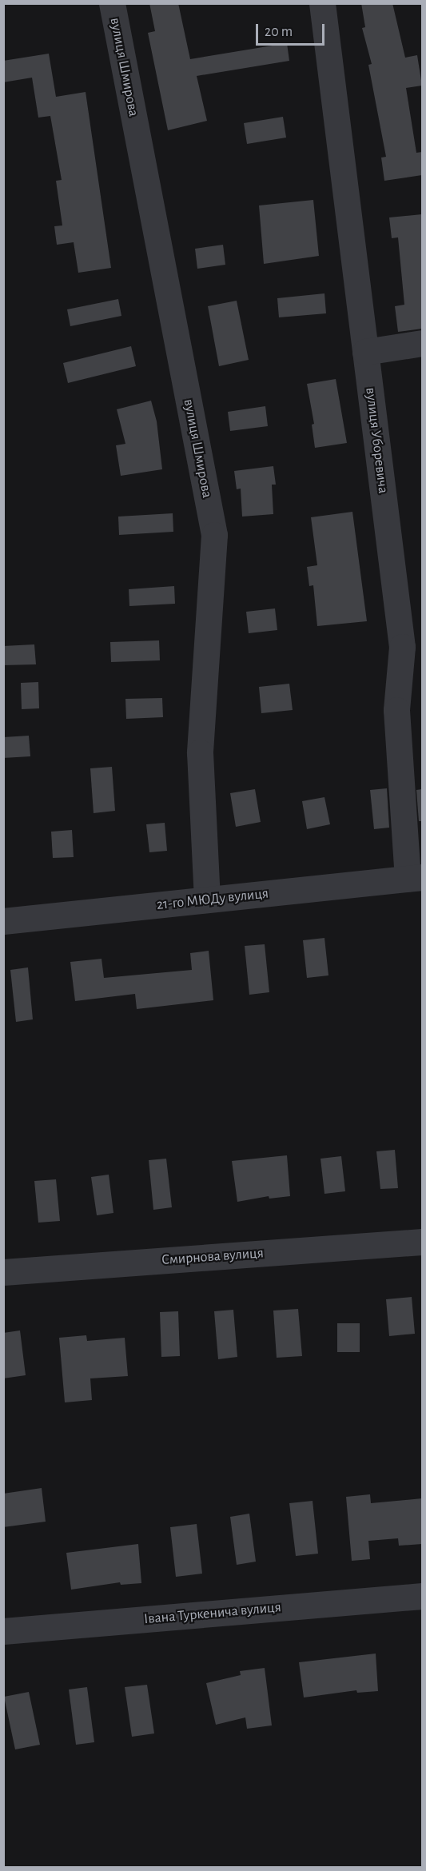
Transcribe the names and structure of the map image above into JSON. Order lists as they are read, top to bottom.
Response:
{
  "streets": {
    "street": [
      "вулиця Шмирова",
      "вулиця Уборевича",
      "21-го МЮДу вулиця",
      "Смирнова вулиця",
      "Івана Туркенича вулиця"
    ]
  },
  "crossings": [
    ["вулиця Шмирова", "21-го МЮДу вулиця"],
    ["вулиця Уборевича", "21-го МЮДу вулиця"]
  ],
  "scale_bar": "20 m"
}
